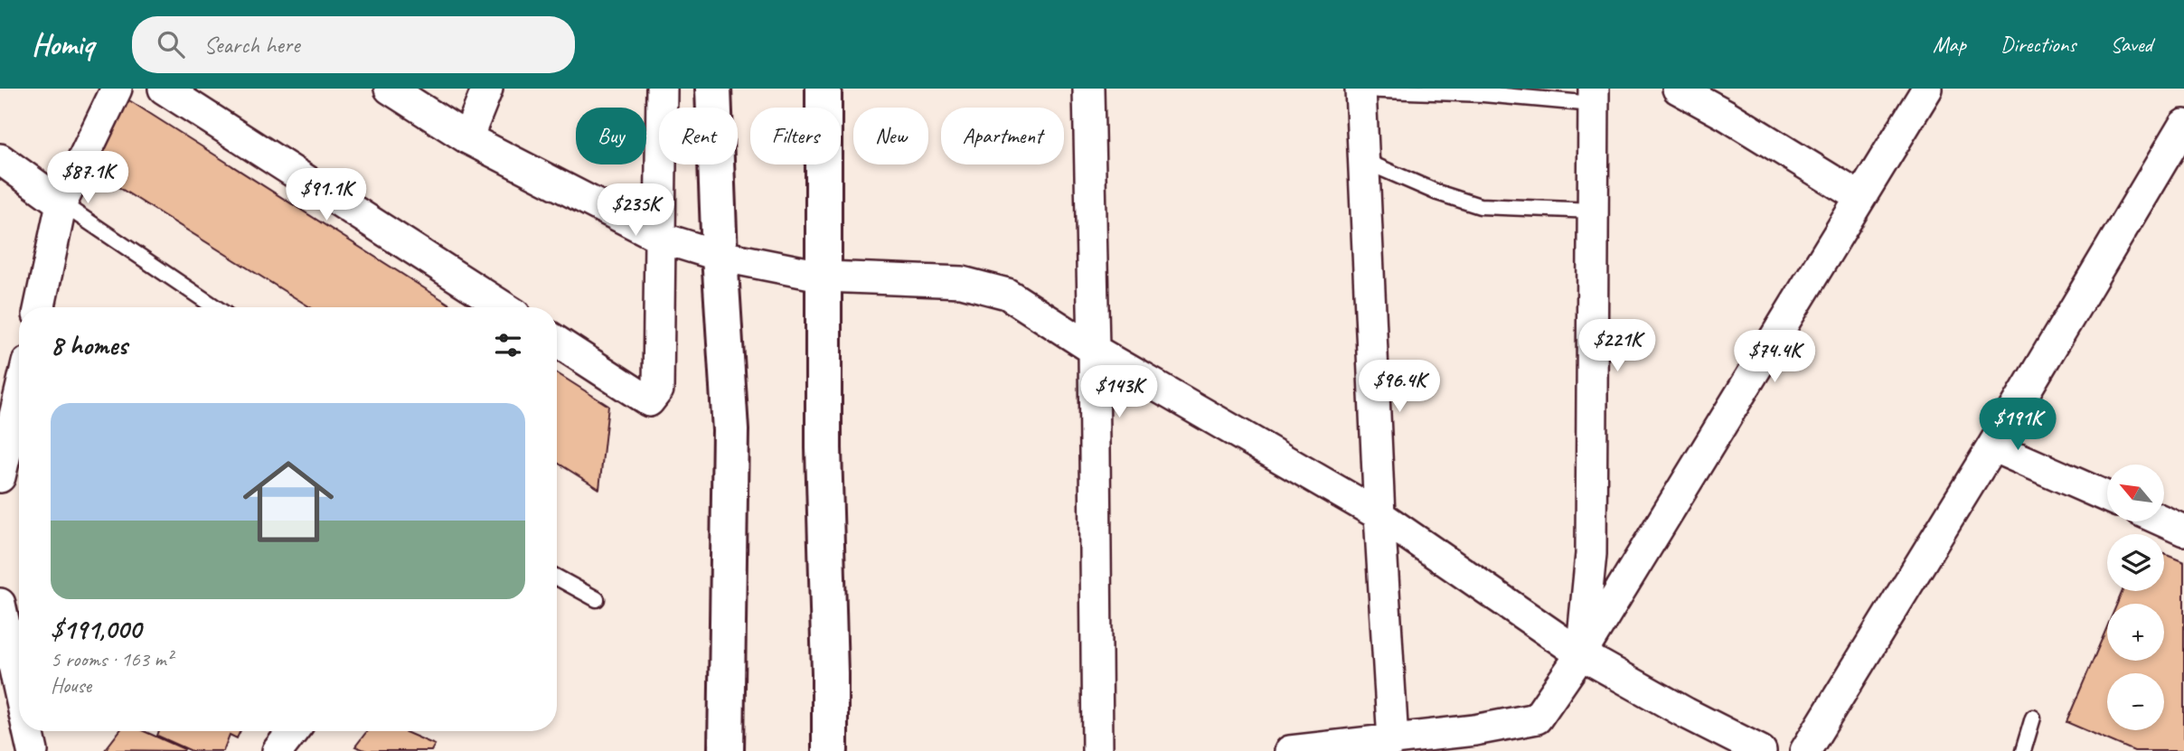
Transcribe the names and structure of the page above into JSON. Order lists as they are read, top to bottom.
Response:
{
  "north": "top left",
  "page": {
    "header": "Homiq",
    "search": "Search here",
    "nav": ["Map", "Directions", "Saved"],
    "chip": [
      "Buy",
      "Rent",
      "Filters",
      "New",
      "Apartment"
    ],
    "price": [
      "$87.1K",
      "$91.1K",
      "$235K",
      "$221K",
      "$74.4K",
      "$96.4K",
      "$143K",
      "$191K"
    ],
    "heading": "8 homes",
    "list": [
      {
        "name": "$191,000",
        "note": "5 rooms · 163 m² · House"
      }
    ],
    "map_buttons": ["+", "−"]
  }
}
